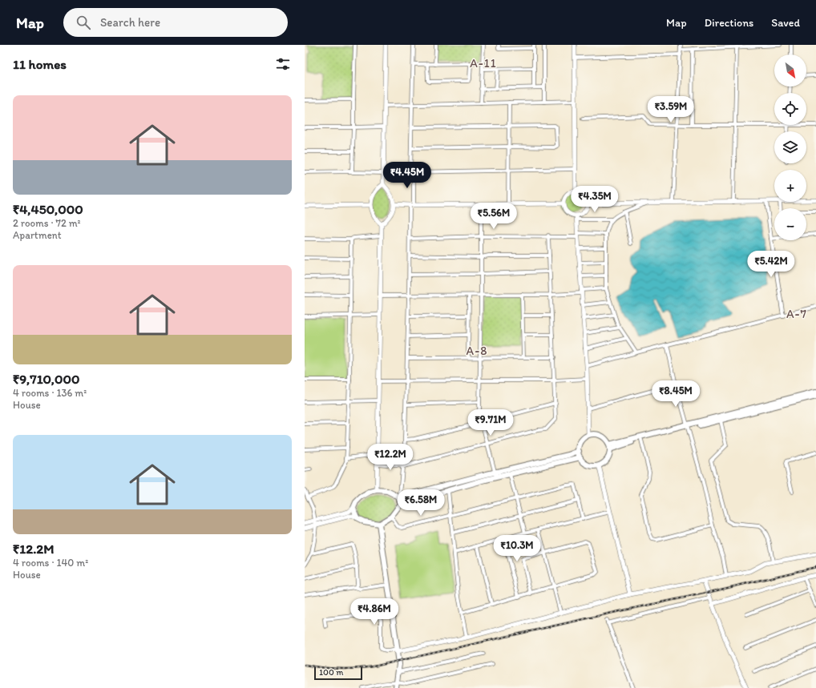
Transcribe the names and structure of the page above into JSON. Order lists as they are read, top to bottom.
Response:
{
  "districts": ["A-11", "A-7", "A-8"],
  "scale_bar": "100 m",
  "north": "bottom right",
  "page": {
    "header": "Map",
    "search": "Search here",
    "nav": ["Map", "Directions", "Saved"],
    "heading": "11 homes",
    "map_buttons": ["+", "−"],
    "list": [
      {
        "name": "₹4,450,000",
        "note": "2 rooms · 72 m² · Apartment"
      },
      {
        "name": "₹9,710,000",
        "note": "4 rooms · 136 m² · House"
      },
      {
        "name": "₹12.2M",
        "note": "4 rooms · 140 m² · House"
      }
    ],
    "price": [
      "₹3.59M",
      "₹4.45M",
      "₹4.35M",
      "₹5.56M",
      "₹5.42M",
      "₹8.45M",
      "₹9.71M",
      "₹12.2M",
      "₹6.58M",
      "₹10.3M",
      "₹4.86M"
    ],
    "scale": "100 m"
  }
}
